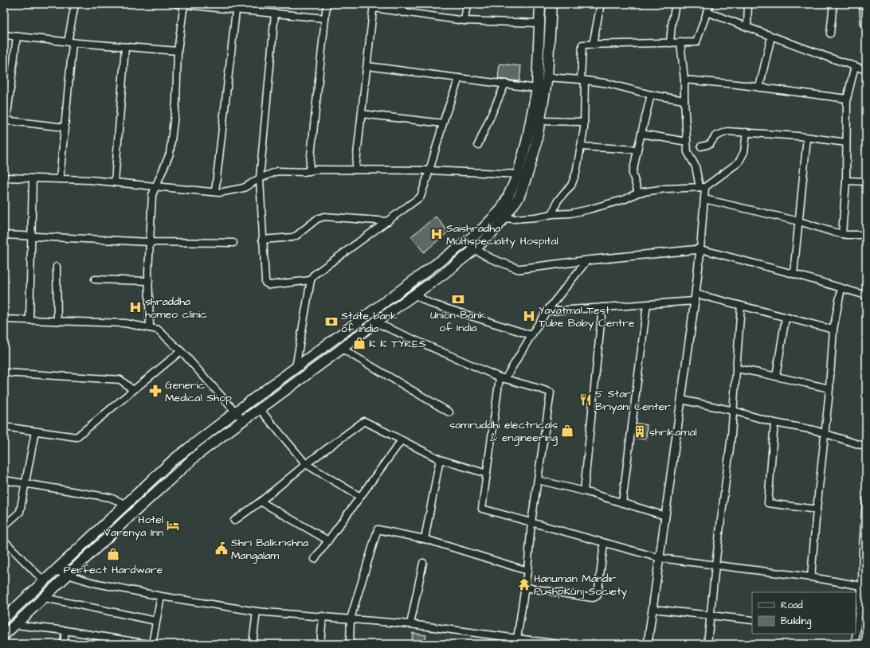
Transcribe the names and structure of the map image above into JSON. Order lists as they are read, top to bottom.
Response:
{
  "places": {
    "hospital": ["Saishradha Multispeciality Hospital", "shraddha homeo clinic", "Yavatmal Test Tube Baby Centre"],
    "bank": ["Union Bank of India", "State bank of india"],
    "shop": ["K K TYRES", "samruddhi electricals & engineering", "Perfect Hardware"],
    "pharmacy": ["Generic Medical Shop"],
    "restaurant": ["5 Star Briyani Center"],
    "building": ["shrikamal"],
    "hotel": ["Hotel Varenya Inn"],
    "public building": ["Shri Balkrishna Mangalam"],
    "temple": ["Hanuman Mandir PushpKunj Society"]
  },
  "legend": ["Road", "Building"]
}
